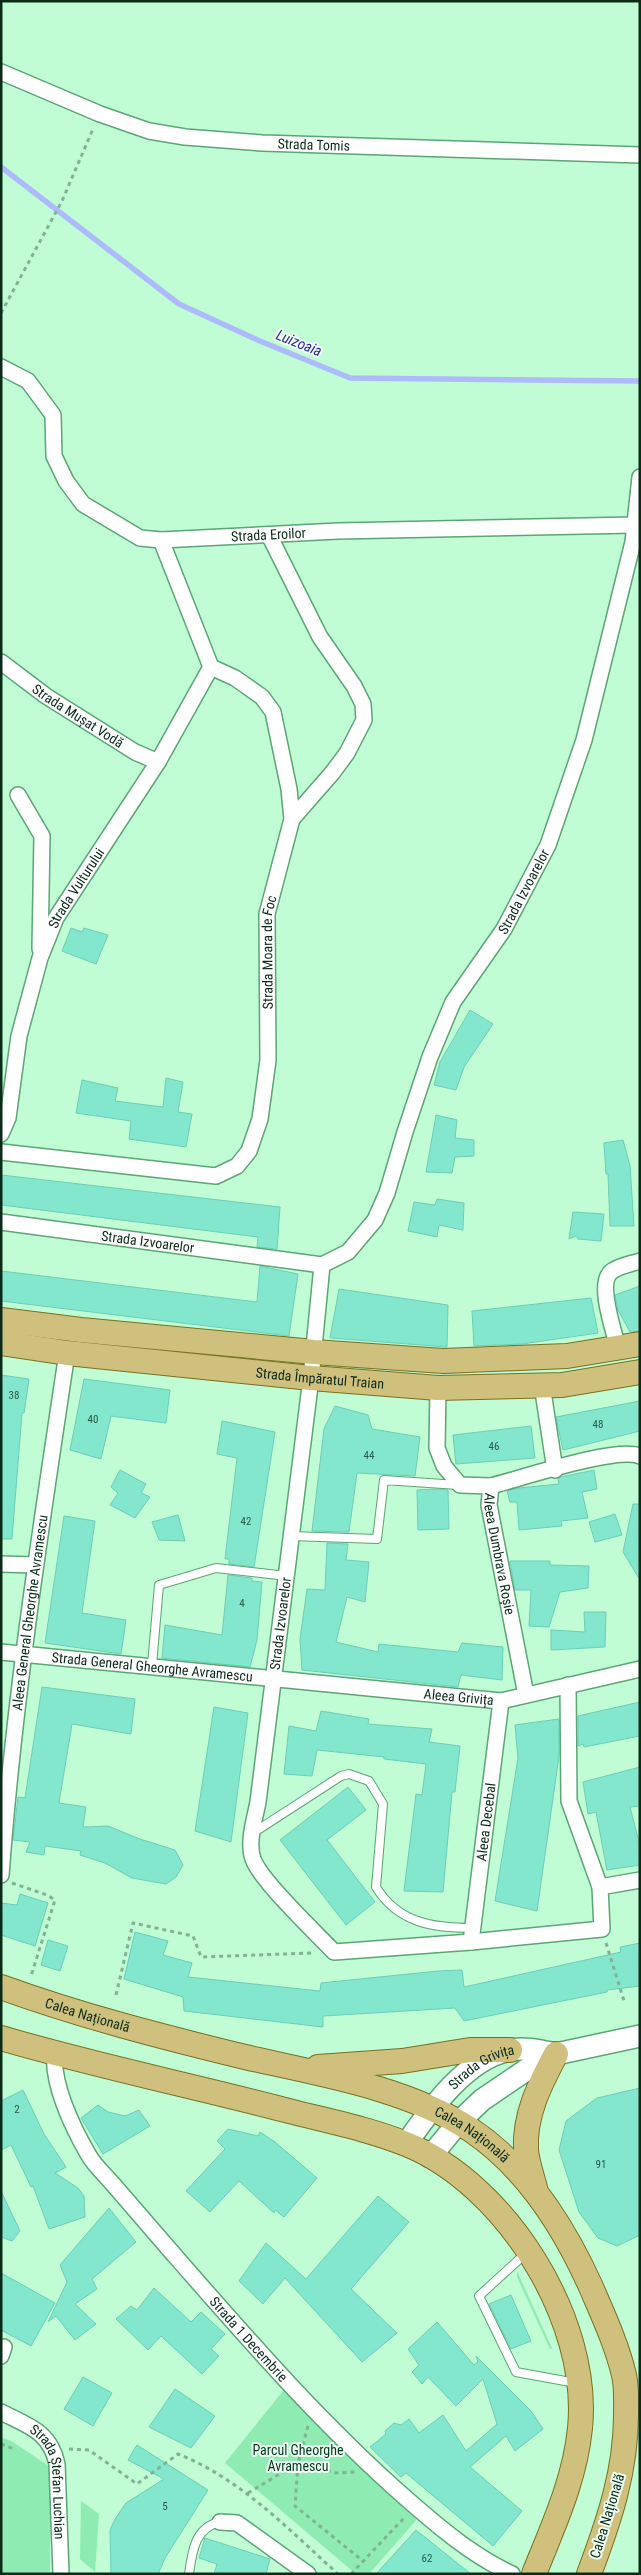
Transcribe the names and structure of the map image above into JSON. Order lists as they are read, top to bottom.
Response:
{
  "streets": {
    "main road": ["Strada Împăratul Traian", "Calea Națională", "Strada Grivița"],
    "street": [
      "Strada Tomis",
      "Strada Eroilor",
      "Strada Mușat Vodă",
      "Strada Vulturului",
      "Strada Izvoarelor",
      "Strada Moara de Foc",
      "Aleea Dumbrava Roșie",
      "Aleea General Gheorghe Avramescu",
      "Strada General Gheorghe Avramescu",
      "Aleea Grivița",
      "Aleea Decebal",
      "Strada 1 Decembrie",
      "Strada Ștefan Luchian"
    ]
  },
  "crossings": [
    ["Strada Eroilor", "Strada Izvoarelor"],
    ["Strada Mușat Vodă", "Strada Vulturului"],
    ["Strada Vulturului", "Strada Moara de Foc"],
    ["Strada Izvoarelor", "Strada Împăratul Traian"],
    ["Strada Izvoarelor", "Strada General Gheorghe Avramescu"],
    ["Strada Izvoarelor", "Aleea Grivița"],
    ["Strada Împăratul Traian", "Aleea General Gheorghe Avramescu"],
    ["Aleea Dumbrava Roșie", "Aleea Grivița"],
    ["Aleea General Gheorghe Avramescu", "Strada General Gheorghe Avramescu"],
    ["Strada General Gheorghe Avramescu", "Aleea Grivița"],
    ["Aleea Grivița", "Aleea Decebal"],
    ["Calea Națională", "Strada Grivița"]
  ],
  "water": ["Luizoaia"],
  "parks": ["Parcul Gheorghe Avramescu"],
  "house_numbers": [
    "38",
    "40",
    "48",
    "46",
    "44",
    "42",
    "4",
    "2",
    "91",
    "5",
    "62"
  ]
}
